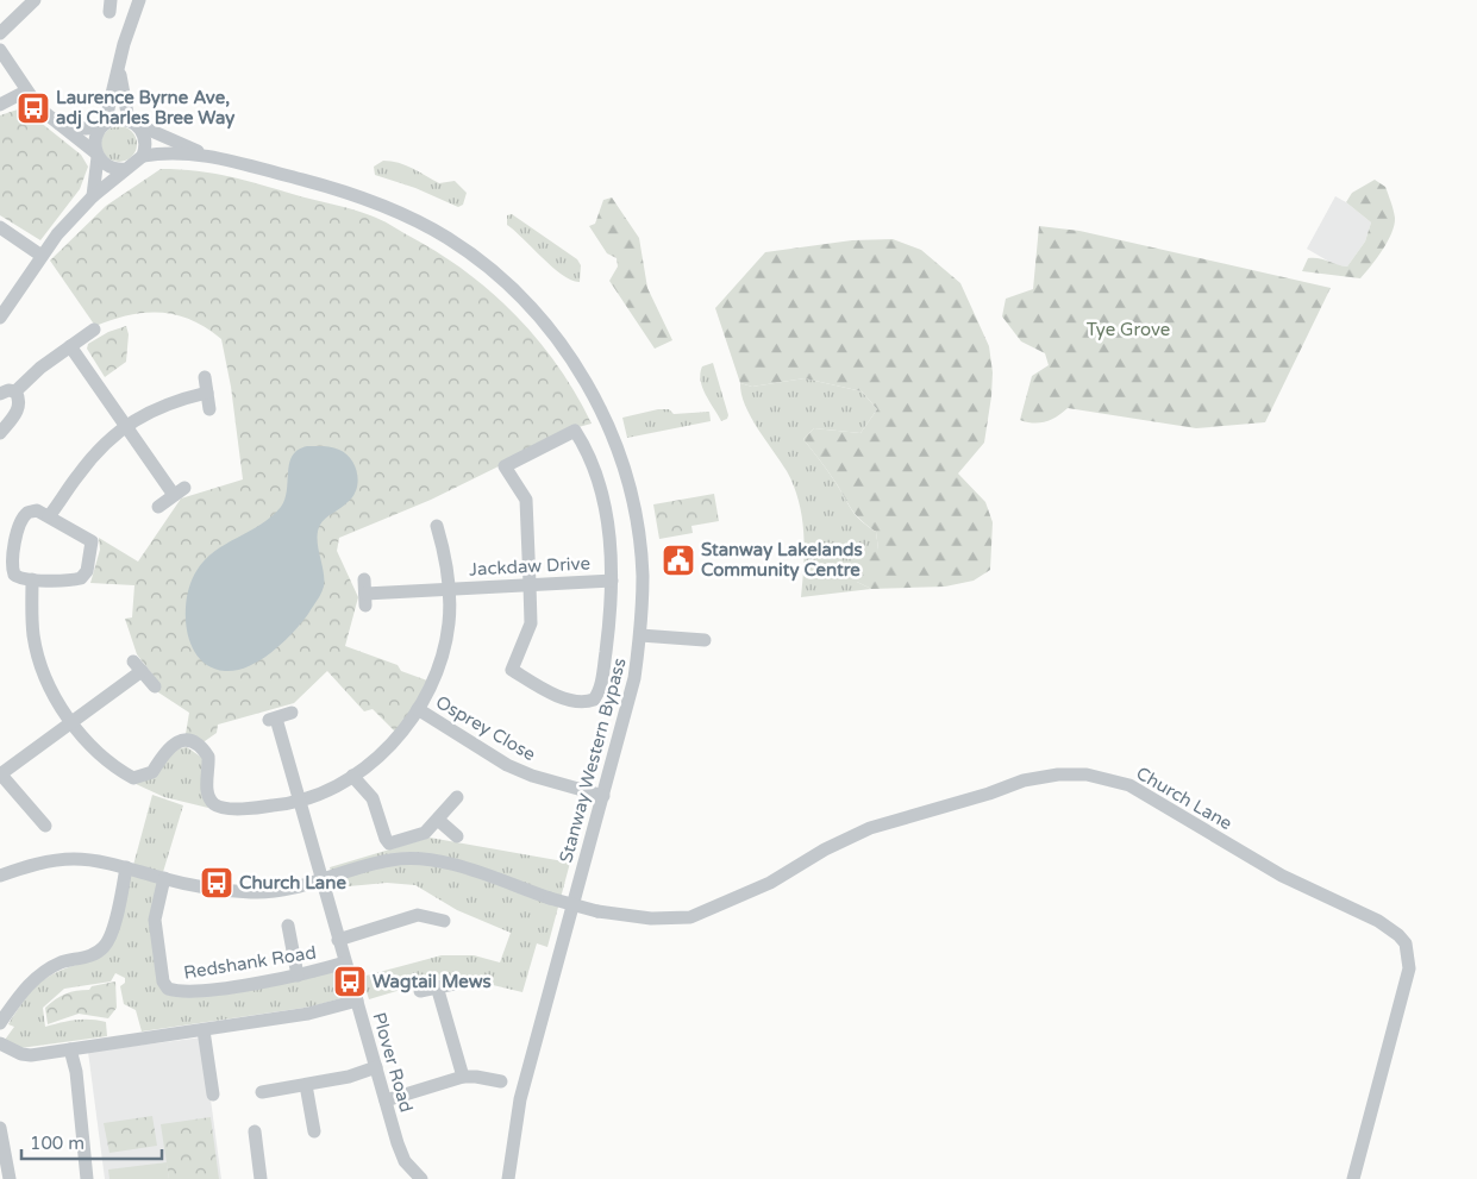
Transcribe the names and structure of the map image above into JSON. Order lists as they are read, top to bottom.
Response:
{
  "streets": {
    "street": [
      "Jackdaw Drive",
      "Osprey Close",
      "Stanway Western Bypass",
      "Church Lane",
      "Redshank Road",
      "Plover Road"
    ]
  },
  "crossings": [
    ["Osprey Close", "Stanway Western Bypass"],
    ["Church Lane", "Plover Road"],
    ["Redshank Road", "Plover Road"]
  ],
  "parks": ["Tye Grove"],
  "places": {
    "bus stop": ["Laurence Byrne Ave, adj Charles Bree Way", "Church Lane", "Wagtail Mews"],
    "public building": ["Stanway Lakelands Community Centre"]
  },
  "scale_bar": "100 m"
}
